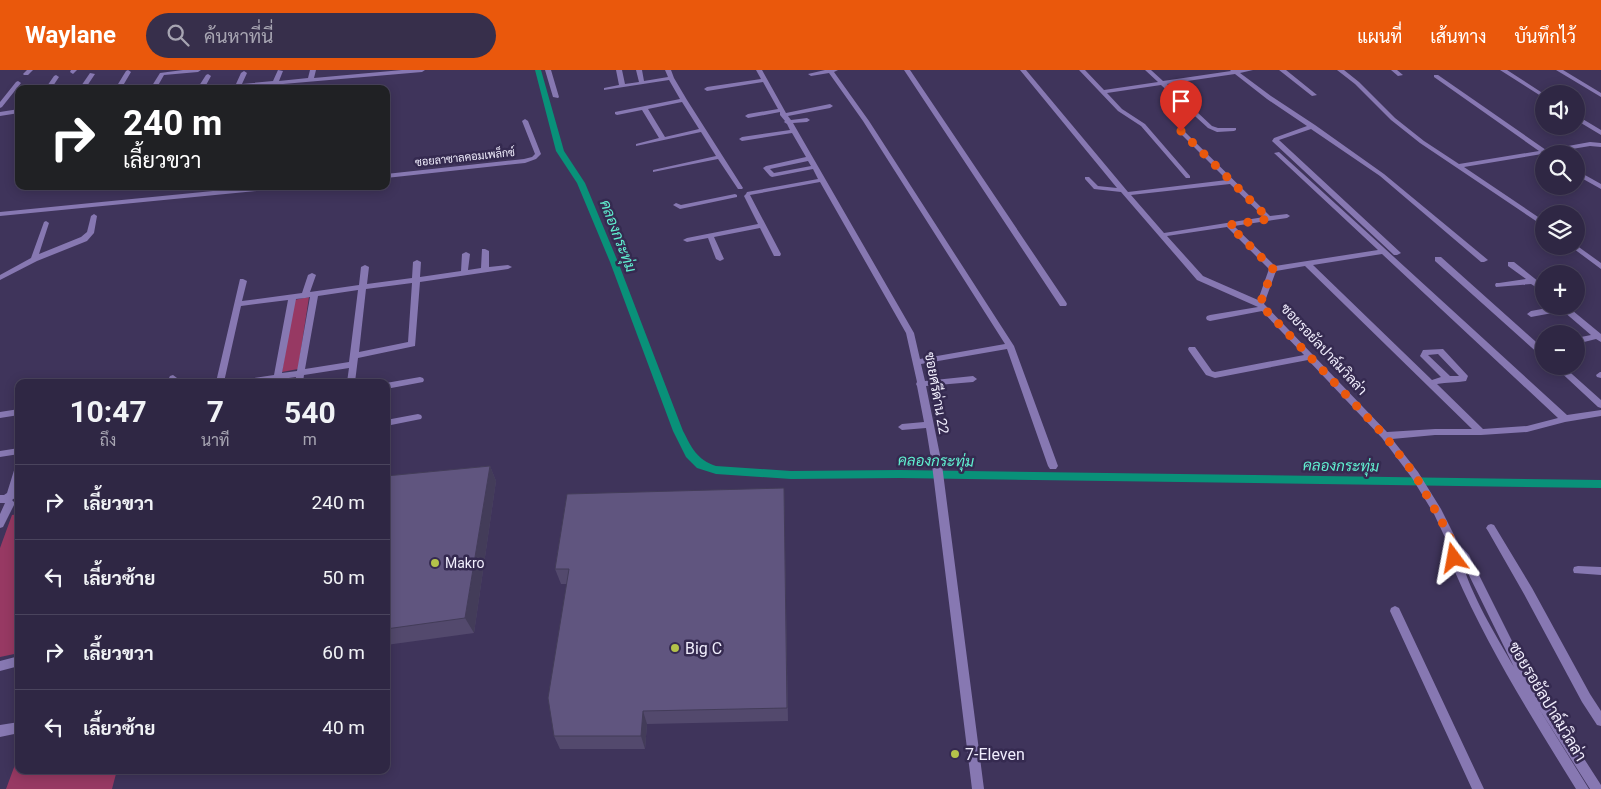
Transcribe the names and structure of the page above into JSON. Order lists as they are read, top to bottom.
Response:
{
  "streets": {
    "street": ["ซอยลาซาลคอมเพล็กซ์", "ซอยรอยัลปาล์มวิลล่า", "ซอยศรีด่าน 22"]
  },
  "water": ["คลองกระทุ่ม"],
  "places": ["Makro", "Big C", "7-Eleven"],
  "page": {
    "header": "Waylane",
    "search": "ค้นหาที่นี่",
    "nav": ["แผนที่", "เส้นทาง", "บันทึกไว้"],
    "map_buttons": ["+", "−"],
    "turn": ["240 m", "เลี้ยวขวา"],
    "eta": [
      "10:47",
      "ถึง",
      "7",
      "นาที",
      "540",
      "m"
    ],
    "list": [
      {
        "name": "เลี้ยวขวา",
        "value": "240 m"
      },
      {
        "name": "เลี้ยวซ้าย",
        "value": "50 m"
      },
      {
        "name": "เลี้ยวขวา",
        "value": "60 m"
      },
      {
        "name": "เลี้ยวซ้าย",
        "value": "40 m"
      }
    ]
  }
}
